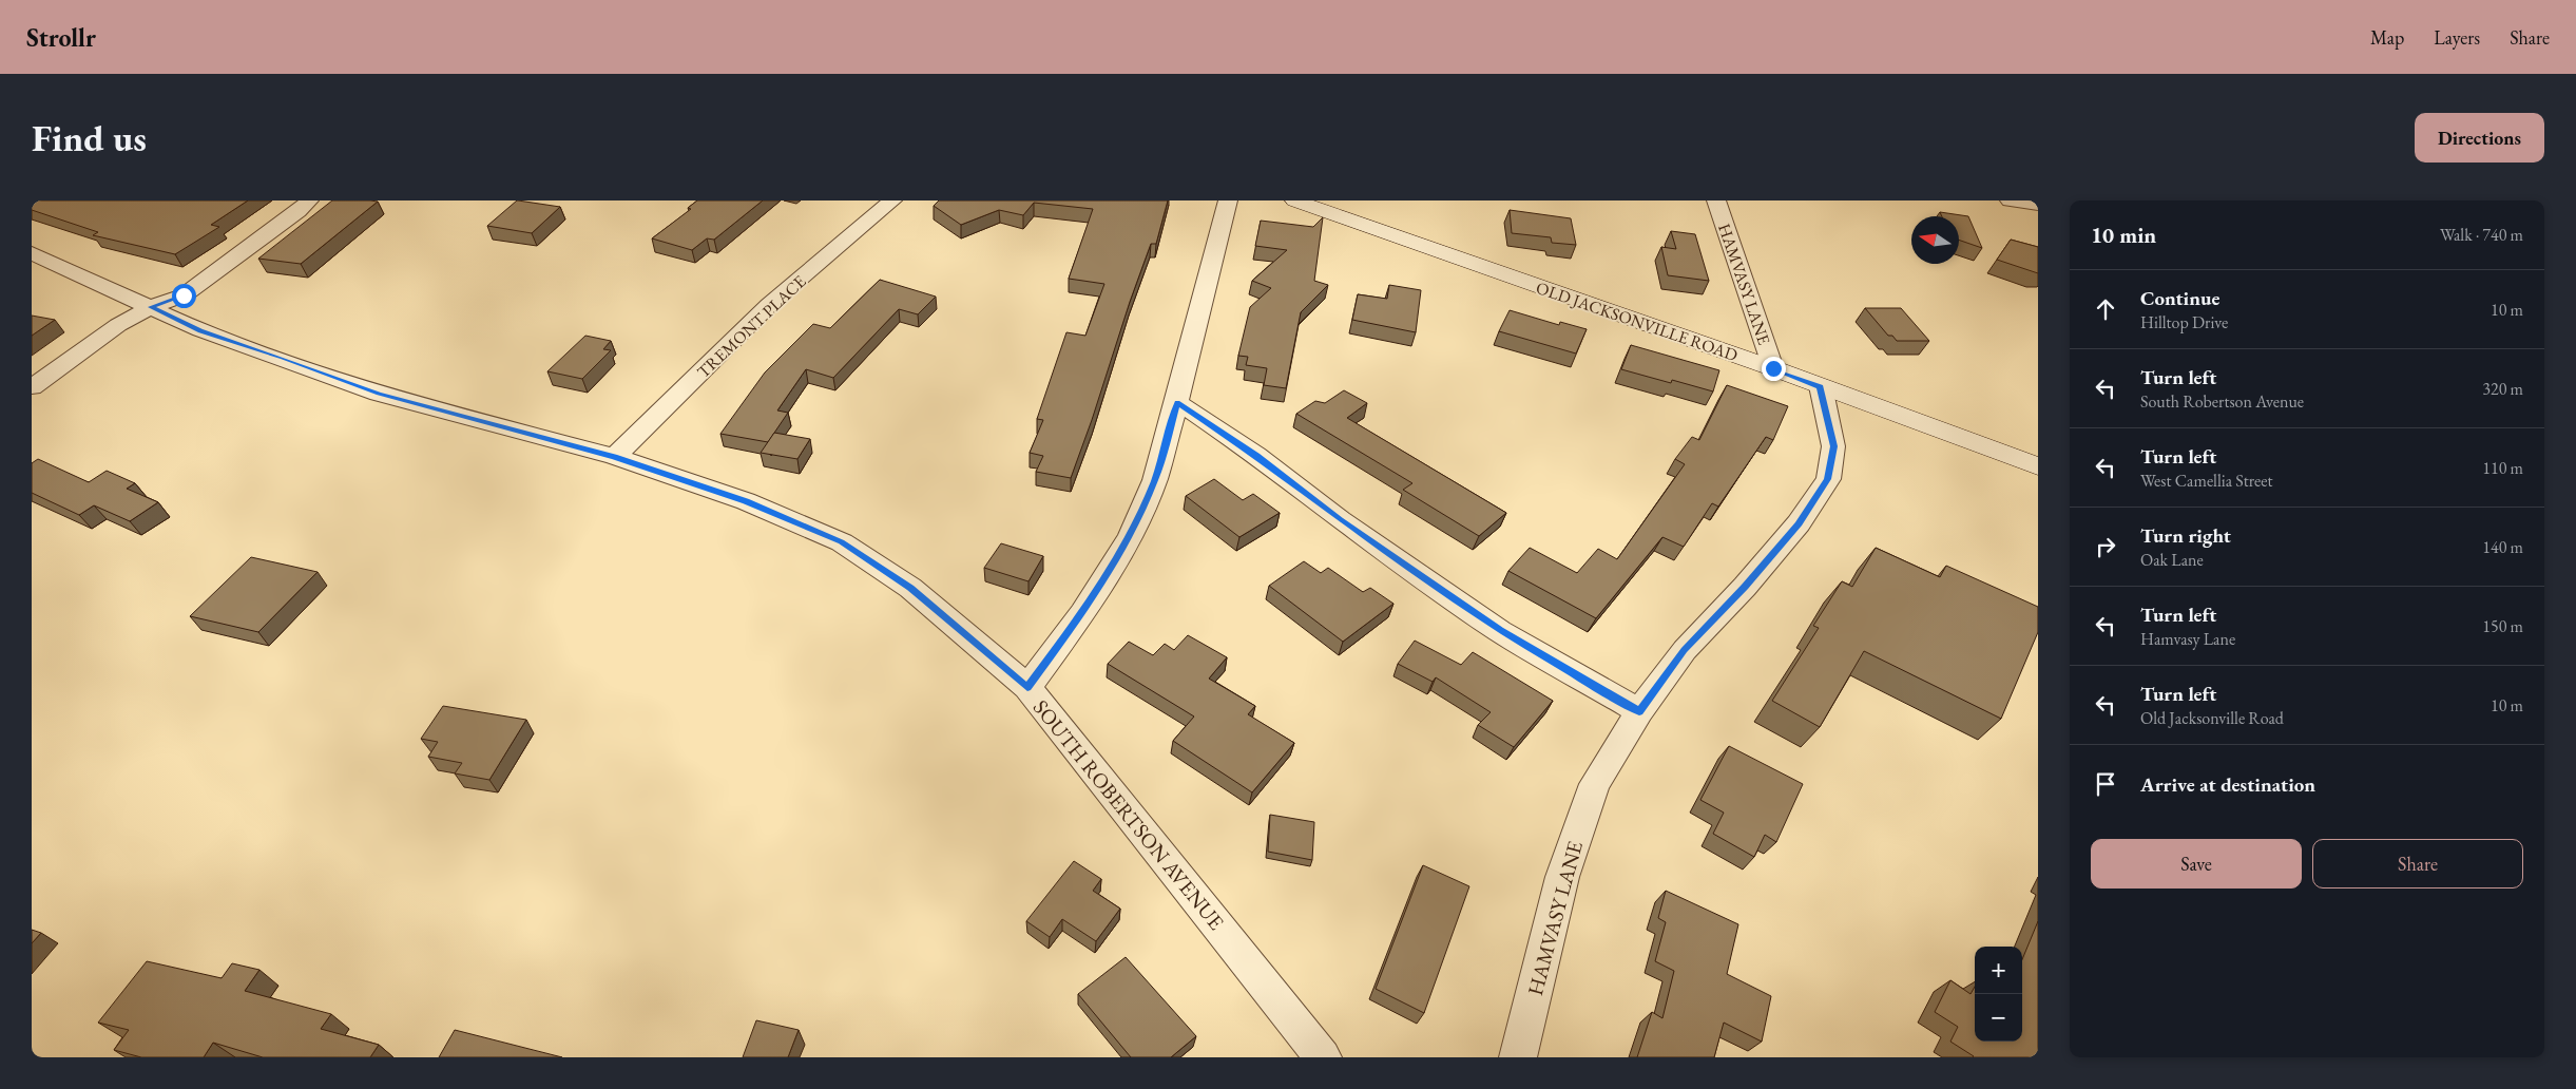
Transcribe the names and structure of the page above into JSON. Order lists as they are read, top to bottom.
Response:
{
  "streets": {
    "main road": ["OLD JACKSONVILLE ROAD"],
    "street": ["HAMVASY LANE", "TREMONT PLACE", "SOUTH ROBERTSON AVENUE"]
  },
  "crossings": [
    ["HAMVASY LANE", "OLD JACKSONVILLE ROAD"],
    ["TREMONT PLACE", "SOUTH ROBERTSON AVENUE"]
  ],
  "north": "left",
  "page": {
    "header": "Strollr",
    "nav": ["Map", "Layers", "Share"],
    "buttons": [
      "Directions",
      ["Save", "Share"]
    ],
    "title": "Find us",
    "heading": ["10 min", "Walk · 740 m"],
    "list": [
      ["Continue", "Hilltop Drive", "10 m"],
      ["Turn left", "South Robertson Avenue", "320 m"],
      ["Turn left", "West Camellia Street", "110 m"],
      ["Turn right", "Oak Lane", "140 m"],
      ["Turn left", "Hamvasy Lane", "150 m"],
      ["Turn left", "Old Jacksonville Road", "10 m"],
      "Arrive at destination"
    ],
    "map_buttons": ["+", "−"]
  }
}
